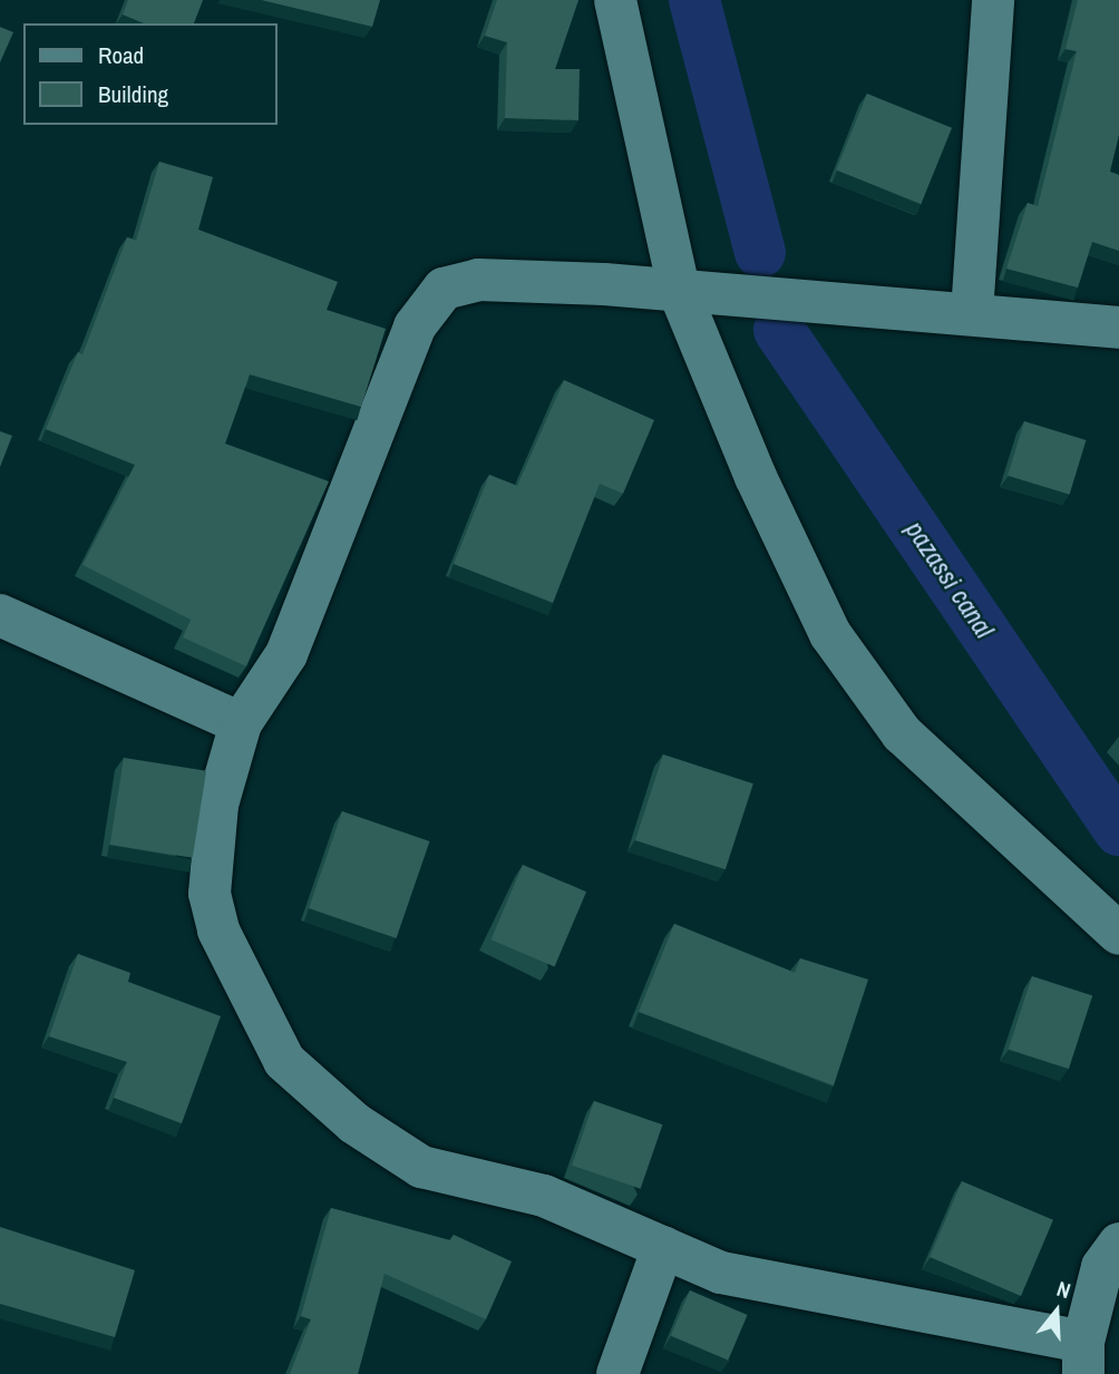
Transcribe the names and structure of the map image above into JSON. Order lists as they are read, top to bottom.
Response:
{
  "water": ["pazassi canal"],
  "legend": ["Road", "Building"],
  "north": "top"
}
